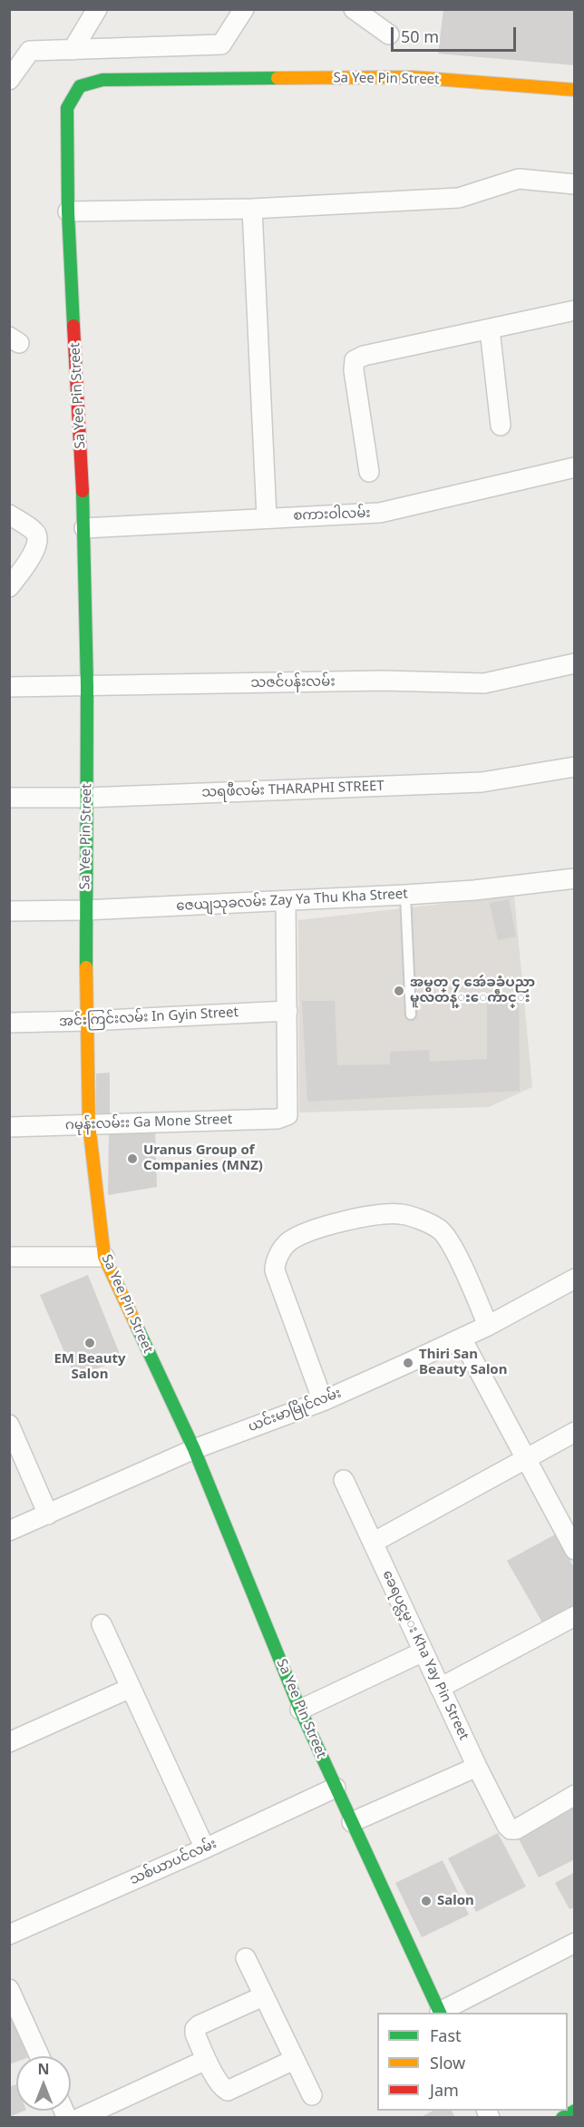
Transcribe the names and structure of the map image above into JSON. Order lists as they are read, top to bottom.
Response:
{
  "streets": {
    "street": [
      "Sa Yee Pin Street",
      "စကားဝါလမ်း",
      "သဇင်ပန်းလမ်း",
      "သရဖီလမ်း THARAPHI STREET",
      "ဇေယျသုခလမ်း Zay Ya Thu Kha Street",
      "အင်းကြင်းလမ်း In Gyin Street",
      "ဂမုန်းလမ်းး Ga Mone Street",
      "ယင်းမာမြိုင်လမ်း",
      "ခေရပင္လမ္း Kha Yay Pin Street",
      "သစ်ယာပင်လမ်း"
    ]
  },
  "crossings": [
    ["Sa Yee Pin Street", "စကားဝါလမ်း"],
    ["Sa Yee Pin Street", "သဇင်ပန်းလမ်း"],
    ["Sa Yee Pin Street", "သရဖီလမ်း THARAPHI STREET"],
    ["Sa Yee Pin Street", "ဇေယျသုခလမ်း Zay Ya Thu Kha Street"],
    ["Sa Yee Pin Street", "အင်းကြင်းလမ်း In Gyin Street"],
    ["Sa Yee Pin Street", "ဂမုန်းလမ်းး Ga Mone Street"],
    ["Sa Yee Pin Street", "ယင်းမာမြိုင်လမ်း"],
    ["Sa Yee Pin Street", "သစ်ယာပင်လမ်း"],
    ["အင်းကြင်းလမ်း In Gyin Street", "ဂမုန်းလမ်းး Ga Mone Street"]
  ],
  "places": [
    "အမွတ္ ၄ အေဴခခံပညာ မူလတန္းေကဵာင္း",
    "Uranus Group of Companies (MNZ)",
    "EM Beauty Salon",
    "Thiri San Beauty Salon",
    "Salon"
  ],
  "legend": ["Fast", "Slow", "Jam"],
  "scale_bar": "50 m",
  "north": "top"
}
